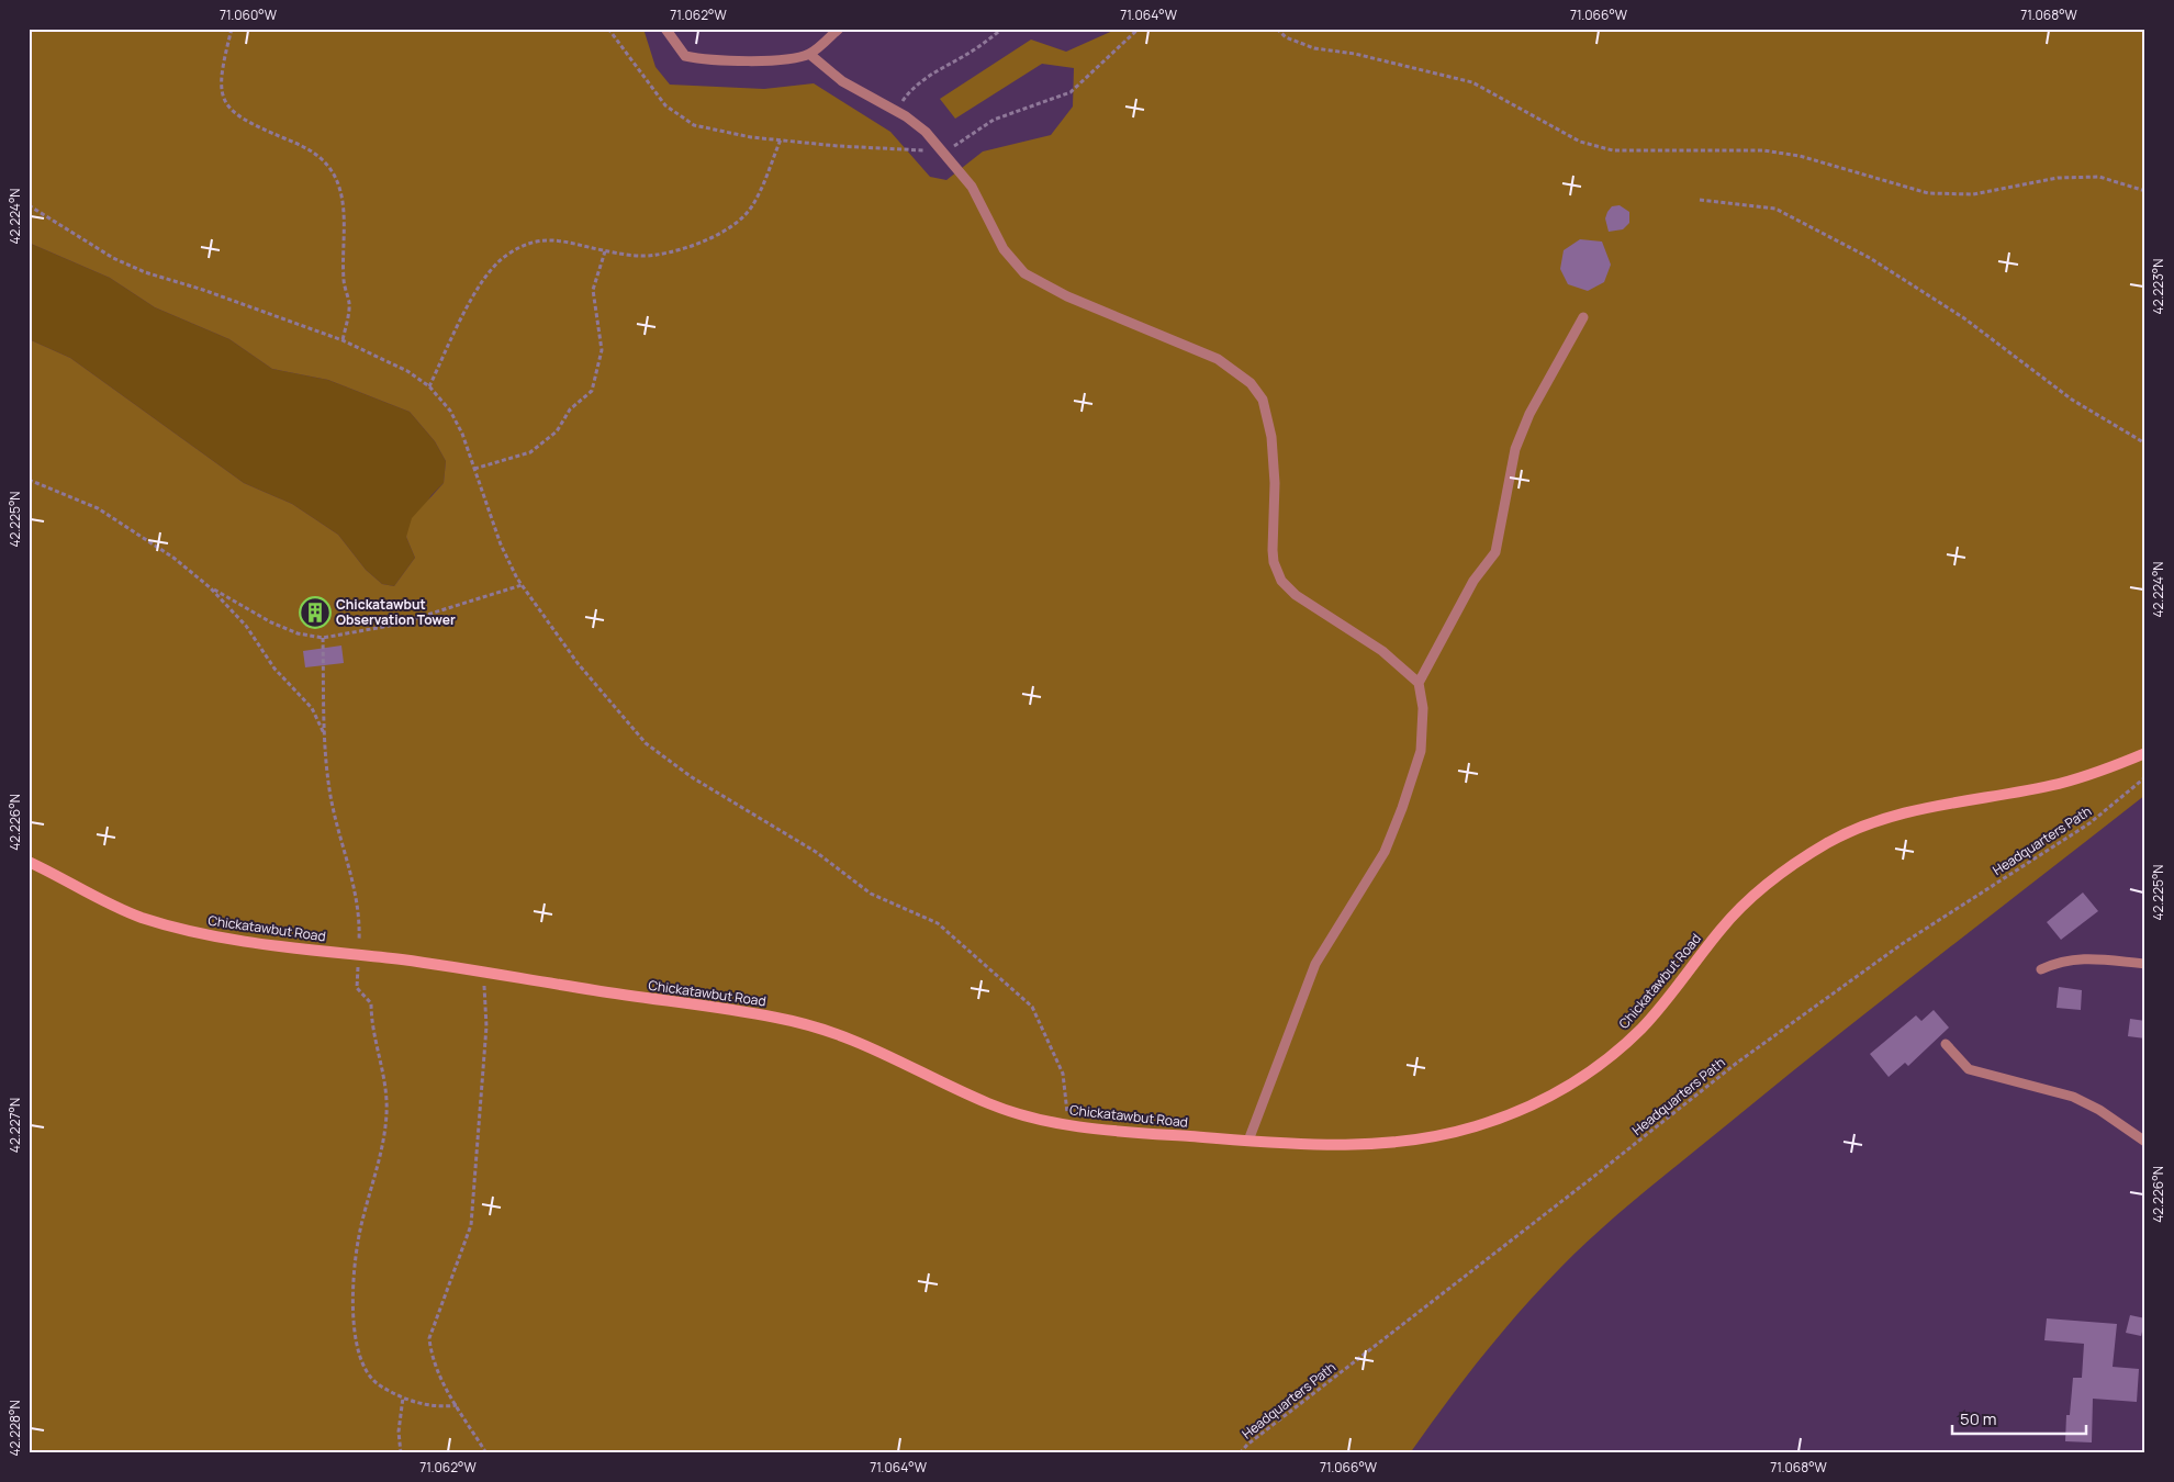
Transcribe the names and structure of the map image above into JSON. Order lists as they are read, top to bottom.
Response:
{
  "streets": {
    "main road": ["Chickatawbut Road"],
    "path": ["Headquarters Path"]
  },
  "places": {
    "building": ["Chickatawbut Observation Tower"]
  },
  "scale_bar": "50 m",
  "coordinates": [
    "71.060°W",
    "71.062°W",
    "71.064°W",
    "71.066°W",
    "71.068°W",
    "42.224°N",
    "42.223°N",
    "42.225°N",
    "42.226°N",
    "42.227°N",
    "42.228°N"
  ]
}
